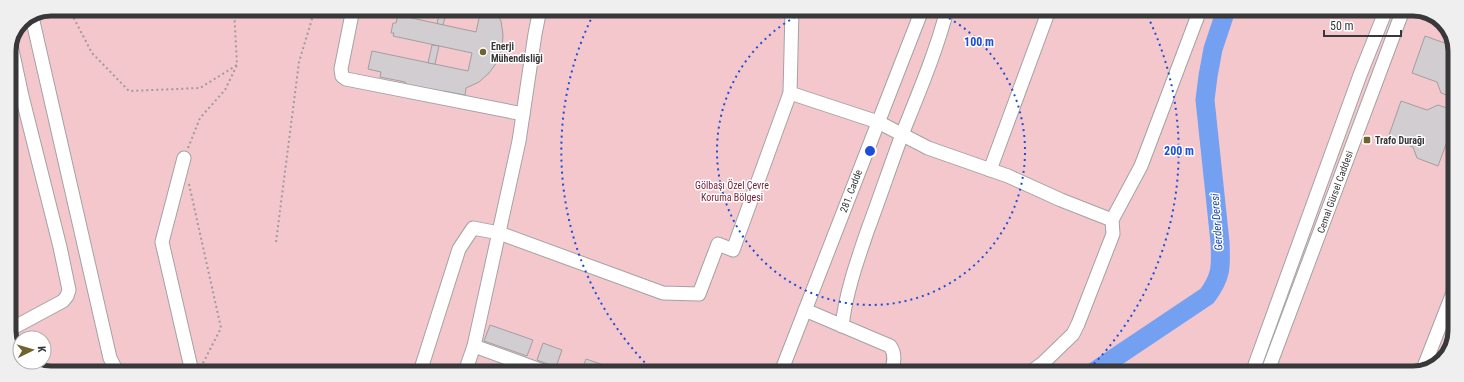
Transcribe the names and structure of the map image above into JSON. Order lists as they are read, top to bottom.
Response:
{
  "streets": {
    "street": ["281. Cadde", "Cemal Gürsel Caddesi"]
  },
  "water": ["Gerder Deresi"],
  "parks": ["Gölbaşı Özel Çevre Koruma Bölgesi"],
  "places": {
    "other": ["Enerji Mühendisliği"],
    "transit": ["Trafo Durağı"]
  },
  "scale_bar": "50 m",
  "north": "right",
  "rings": ["100 m", "200 m"]
}
